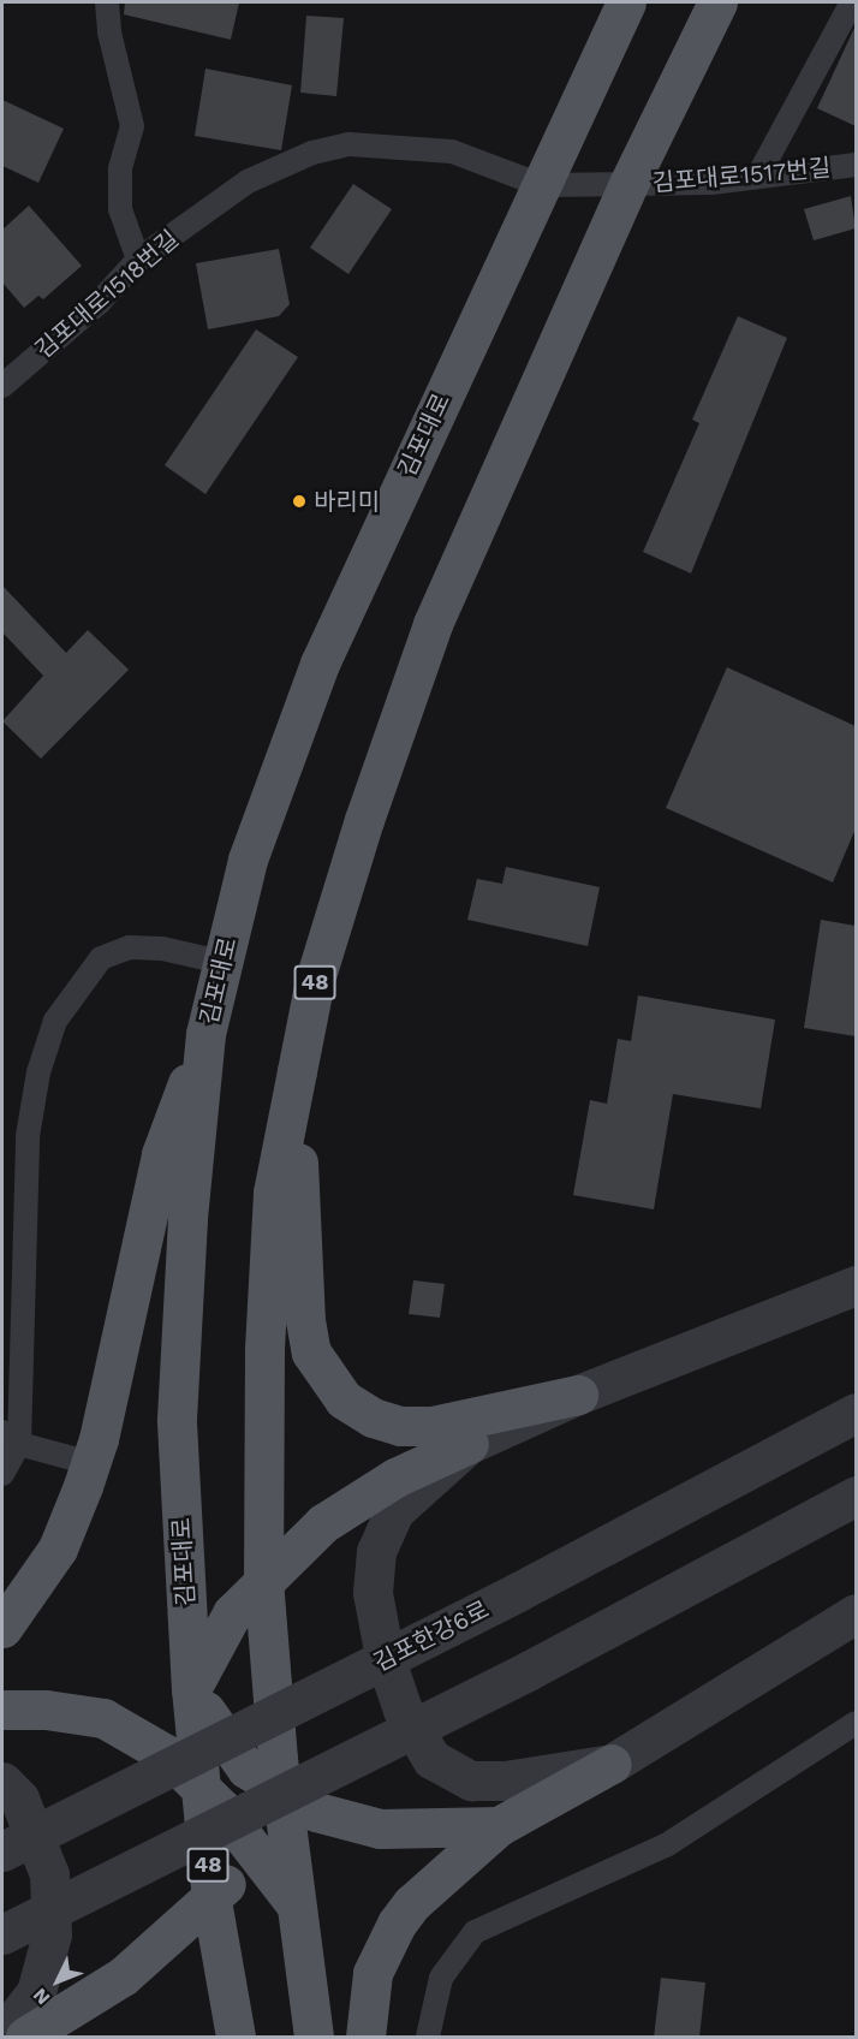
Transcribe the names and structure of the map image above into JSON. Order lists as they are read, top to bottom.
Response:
{
  "streets": {
    "main road": ["김포대로", "48"],
    "street": ["김포한강6로"],
    "lane": ["김포대로1517번길", "김포대로1518번길"]
  },
  "crossings": [
    ["김포대로1517번길", "김포대로1518번길"],
    ["김포대로1517번길", "김포대로"],
    ["김포대로1517번길", "48"],
    ["김포대로1518번길", "김포대로"]
  ],
  "places": ["바리미"],
  "north": "bottom left"
}
